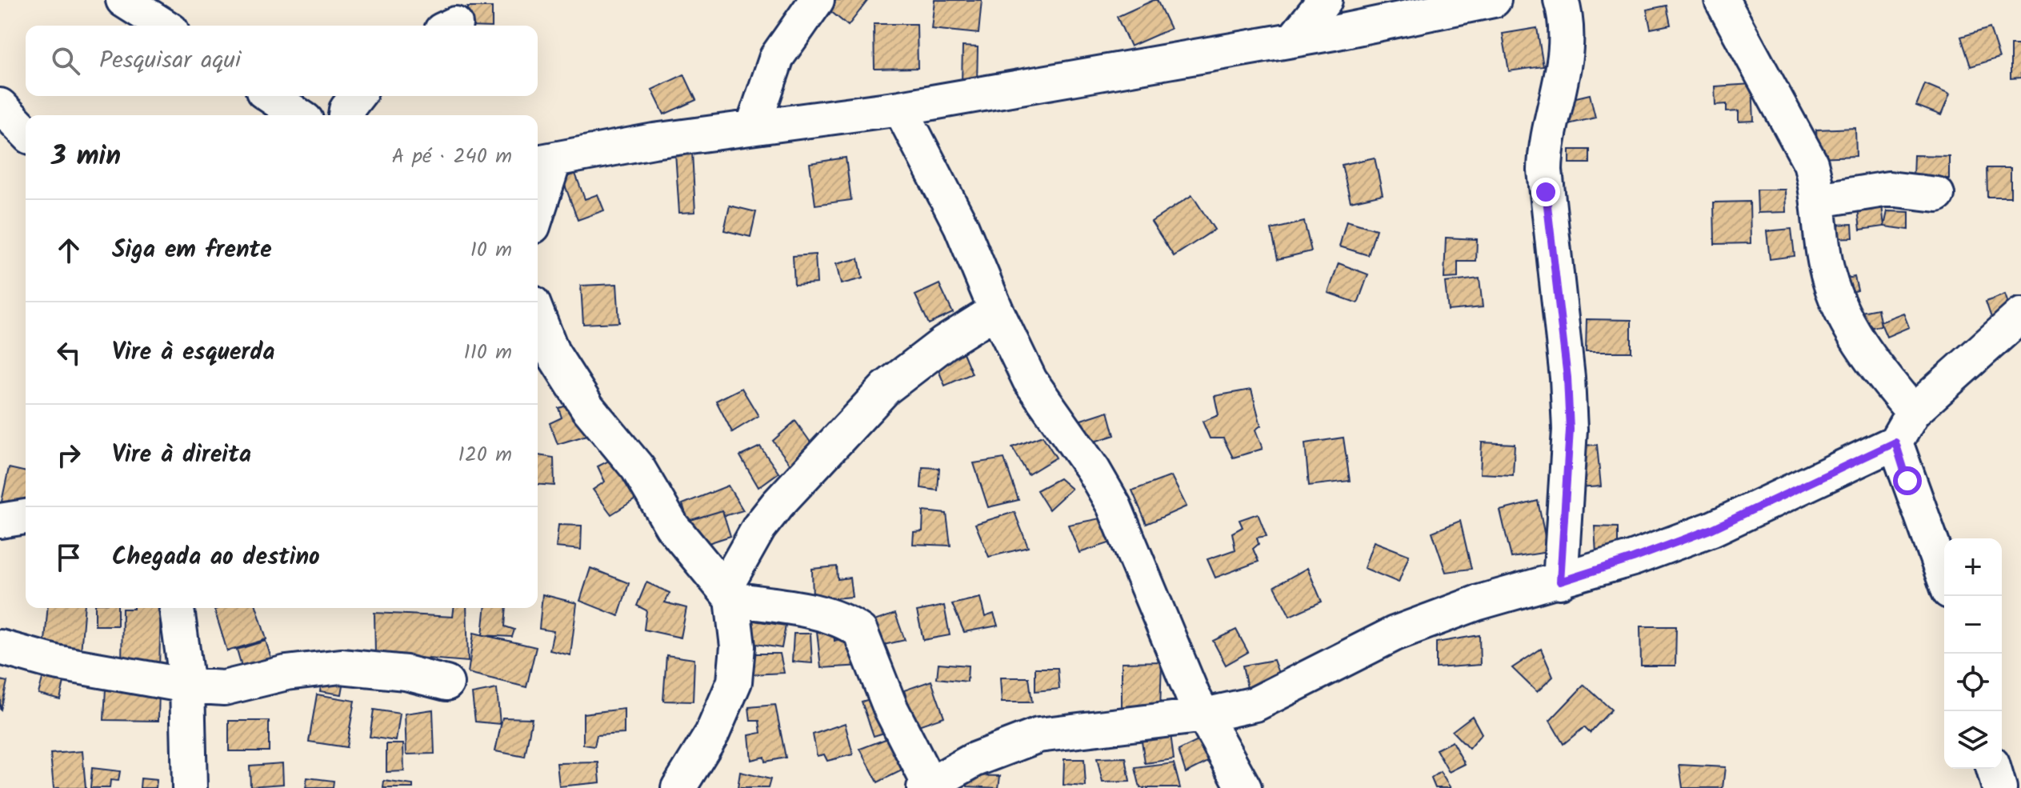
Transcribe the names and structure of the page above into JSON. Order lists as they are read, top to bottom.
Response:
{
  "page": {
    "search": "Pesquisar aqui",
    "heading": ["3 min", "A pé · 240 m"],
    "list": [
      ["Siga em frente", "10 m"],
      ["Vire à esquerda", "110 m"],
      ["Vire à direita", "120 m"],
      "Chegada ao destino"
    ],
    "map_buttons": ["+", "−"]
  }
}
